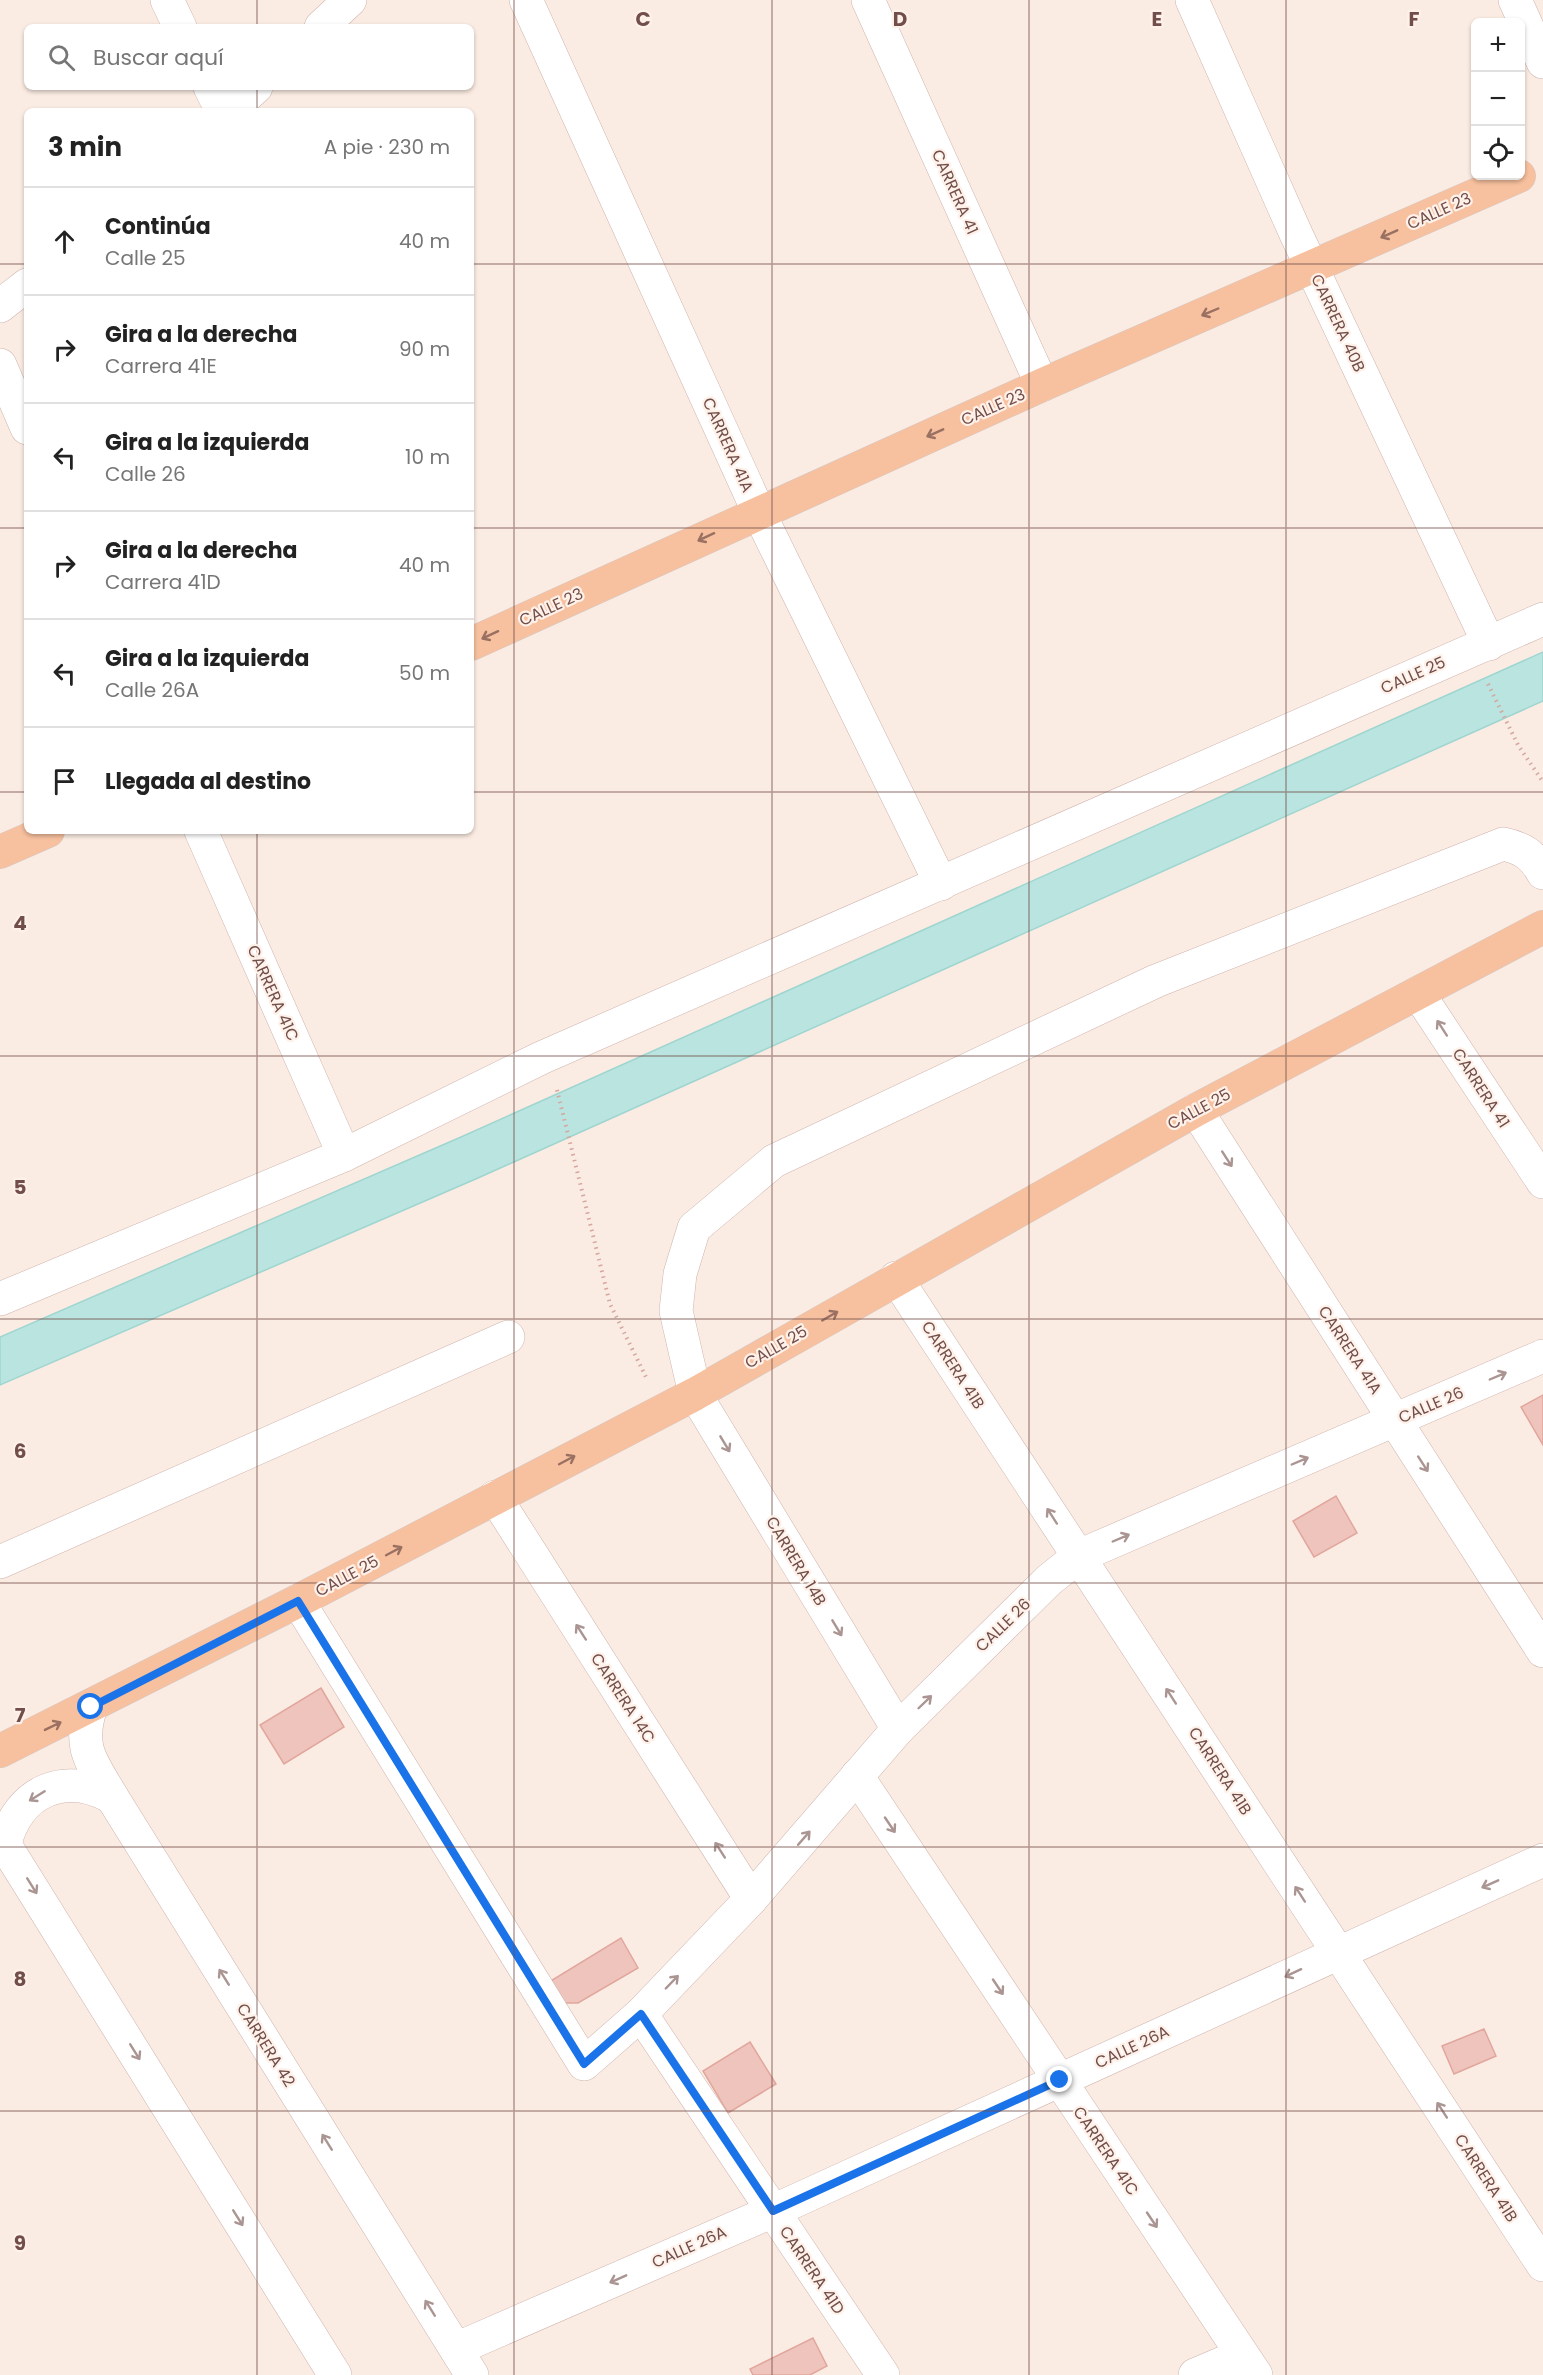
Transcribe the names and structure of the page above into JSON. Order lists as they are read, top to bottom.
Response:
{
  "streets": {
    "main road": ["CALLE 23", "CALLE 25"],
    "street": [
      "CARRERA 41",
      "CARRERA 40B",
      "CARRERA 41A",
      "CARRERA 41C",
      "CARRERA 41B",
      "CALLE 26",
      "CARRERA 14B",
      "CARRERA 14C",
      "CARRERA 42",
      "CALLE 26A",
      "CARRERA 41D"
    ]
  },
  "crossings": [
    ["CARRERA 41", "CALLE 23"],
    ["CARRERA 41", "CALLE 25"],
    ["CALLE 23", "CARRERA 40B"],
    ["CALLE 23", "CARRERA 41A"],
    ["CARRERA 40B", "CALLE 25"],
    ["CARRERA 41A", "CALLE 25"],
    ["CARRERA 41A", "CALLE 26"],
    ["CALLE 25", "CARRERA 41C"],
    ["CALLE 25", "CARRERA 41B"],
    ["CALLE 25", "CALLE 26"],
    ["CALLE 25", "CARRERA 14B"],
    ["CALLE 25", "CARRERA 14C"],
    ["CALLE 25", "CARRERA 42"],
    ["CARRERA 41C", "CALLE 26"],
    ["CARRERA 41C", "CALLE 26A"],
    ["CARRERA 41B", "CALLE 26"],
    ["CARRERA 41B", "CALLE 26A"],
    ["CALLE 26", "CARRERA 14B"],
    ["CALLE 26", "CARRERA 14C"],
    ["CALLE 26", "CARRERA 41D"],
    ["CARRERA 42", "CALLE 26A"],
    ["CALLE 26A", "CARRERA 41D"]
  ],
  "one_way": [
    "CALLE 23",
    "CARRERA 41A",
    "CARRERA 41C",
    "CARRERA 41B",
    "CALLE 26",
    "CARRERA 14C",
    "CALLE 26A"
  ],
  "page": {
    "map_buttons": ["+", "−"],
    "search": "Buscar aquí",
    "heading": ["3 min", "A pie · 230 m"],
    "list": [
      ["Continúa", "Calle 25", "40 m"],
      ["Gira a la derecha", "Carrera 41E", "90 m"],
      ["Gira a la izquierda", "Calle 26", "10 m"],
      ["Gira a la derecha", "Carrera 41D", "40 m"],
      ["Gira a la izquierda", "Calle 26A", "50 m"],
      "Llegada al destino"
    ]
  },
  "grid": {
    "columns": [
      "C",
      "D",
      "E",
      "F"
    ],
    "rows": [
      "4",
      "5",
      "6",
      "7",
      "8",
      "9"
    ]
  }
}
